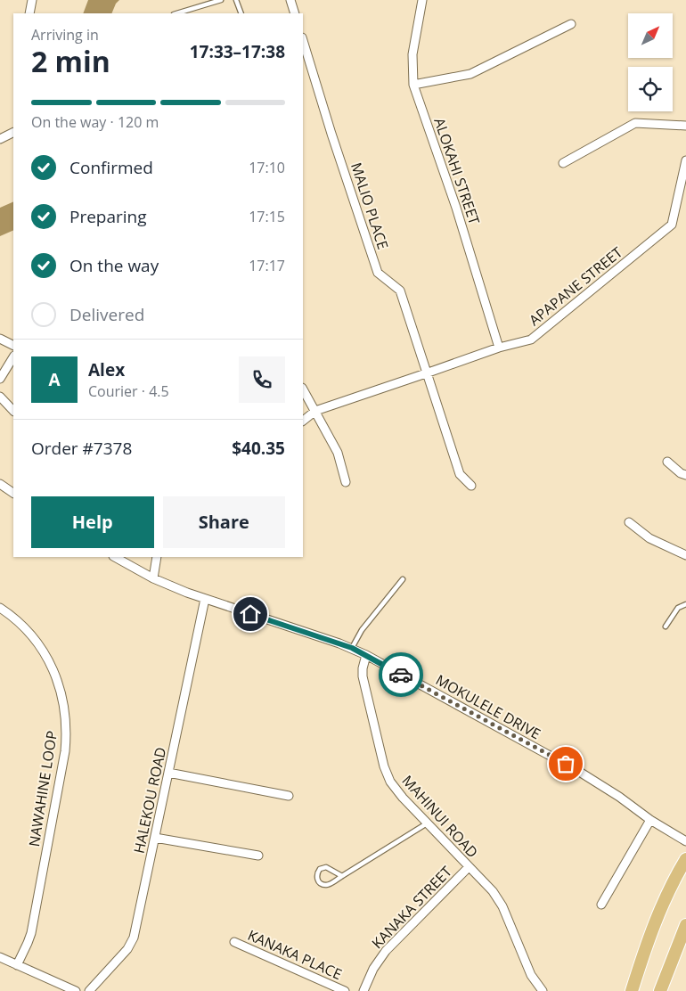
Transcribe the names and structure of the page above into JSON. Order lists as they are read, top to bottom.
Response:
{
  "streets": {
    "street": [
      "ALOKAHI STREET",
      "MALIO PLACE",
      "APAPANE STREET",
      "MOKULELE DRIVE",
      "NAWAHINE LOOP",
      "HALEKOU ROAD",
      "MAHINUI ROAD",
      "KANAKA STREET",
      "KANAKA PLACE"
    ]
  },
  "crossings": [
    ["ALOKAHI STREET", "APAPANE STREET"],
    ["MALIO PLACE", "APAPANE STREET"],
    ["MOKULELE DRIVE", "MAHINUI ROAD"],
    ["MAHINUI ROAD", "KANAKA STREET"]
  ],
  "north": "top right",
  "page": {
    "heading": ["2 min", "Arriving in", "17:33–17:38"],
    "panel": [
      "Alex",
      "Courier · 4.5",
      "Order #7378",
      "$40.35"
    ],
    "bar": "On the way · 120 m",
    "list": [
      ["Confirmed", "17:10"],
      ["Preparing", "17:15"],
      ["On the way", "17:17"],
      "Delivered"
    ],
    "round": "A",
    "buttons": ["Help", "Share"]
  }
}
